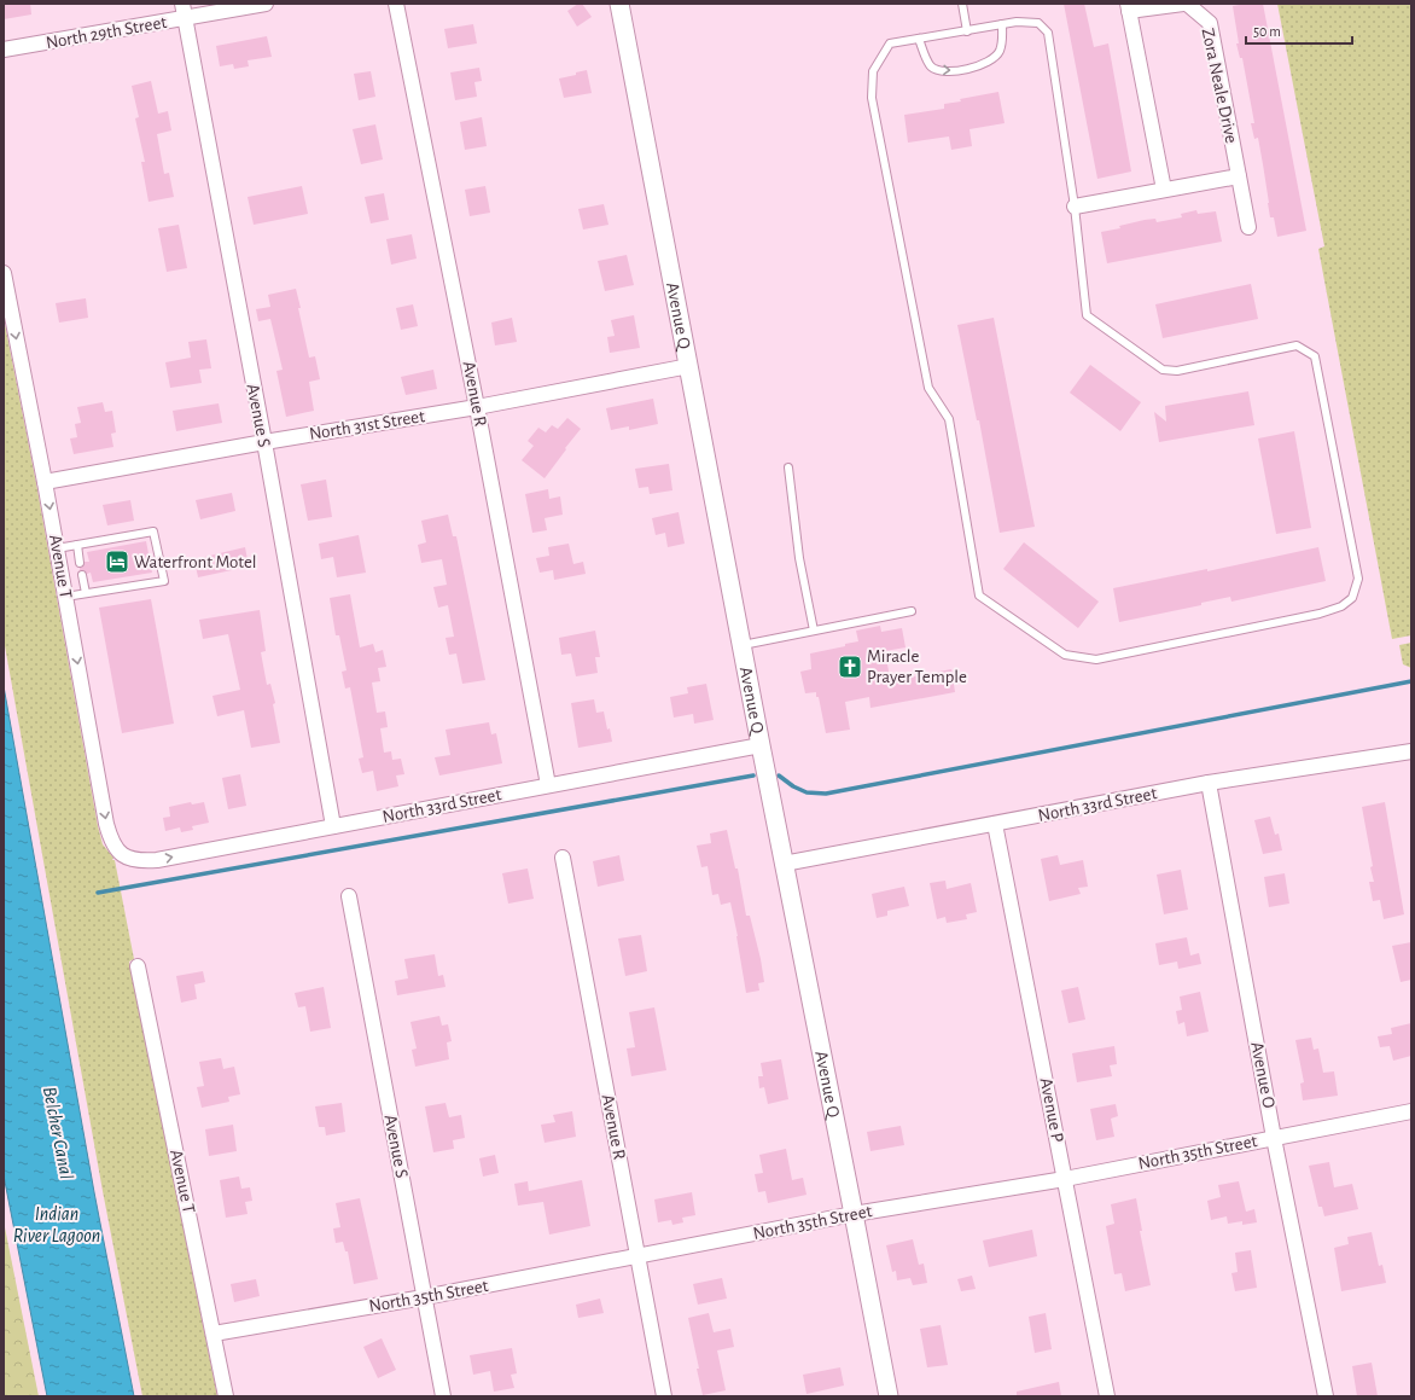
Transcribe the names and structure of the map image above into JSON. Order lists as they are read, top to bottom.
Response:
{
  "streets": {
    "street": [
      "North 29th Street",
      "Zora Neale Drive",
      "Avenue Q",
      "Avenue R",
      "Avenue S",
      "North 31st Street",
      "Avenue T",
      "North 33rd Street",
      "Avenue O",
      "Avenue P",
      "North 35th Street"
    ]
  },
  "crossings": [
    ["North 29th Street", "Avenue S"],
    ["Avenue Q", "North 31st Street"],
    ["Avenue Q", "North 33rd Street"],
    ["Avenue Q", "North 35th Street"],
    ["Avenue R", "North 31st Street"],
    ["Avenue R", "North 33rd Street"],
    ["Avenue R", "North 35th Street"],
    ["Avenue S", "North 31st Street"],
    ["Avenue S", "North 33rd Street"],
    ["Avenue S", "North 35th Street"],
    ["North 31st Street", "Avenue T"],
    ["Avenue T", "North 33rd Street"],
    ["Avenue T", "North 35th Street"],
    ["North 33rd Street", "Avenue O"],
    ["North 33rd Street", "Avenue P"],
    ["Avenue O", "North 35th Street"],
    ["Avenue P", "North 35th Street"]
  ],
  "one_way": ["Avenue T"],
  "water": ["Belcher Canal", "Indian River Lagoon"],
  "places": {
    "hotel": ["Waterfront Motel"],
    "church": ["Miracle Prayer Temple"]
  },
  "scale_bar": "50 m"
}
